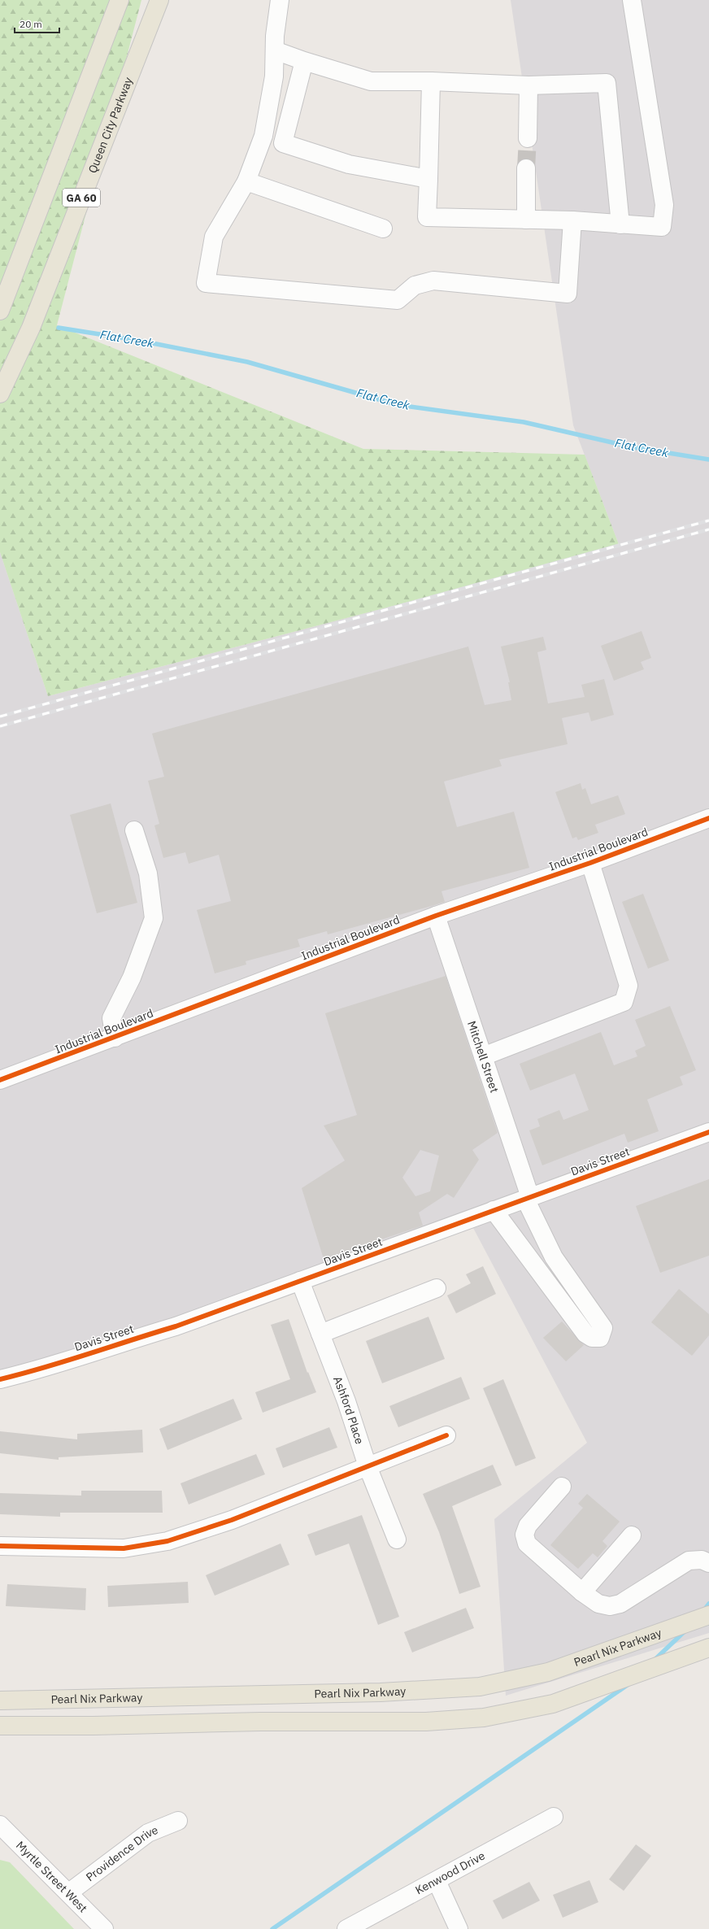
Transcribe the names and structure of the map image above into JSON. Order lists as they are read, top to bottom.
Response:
{
  "streets": {
    "main road": ["Queen City Parkway", "GA 60", "Pearl Nix Parkway"],
    "street": [
      "Industrial Boulevard",
      "Mitchell Street",
      "Davis Street",
      "Ashford Place",
      "Providence Drive",
      "Kenwood Drive",
      "Myrtle Street West"
    ]
  },
  "crossings": [
    ["Industrial Boulevard", "Mitchell Street"],
    ["Mitchell Street", "Davis Street"],
    ["Davis Street", "Ashford Place"],
    ["Providence Drive", "Myrtle Street West"]
  ],
  "water": ["Flat Creek"],
  "scale_bar": "20 m"
}
